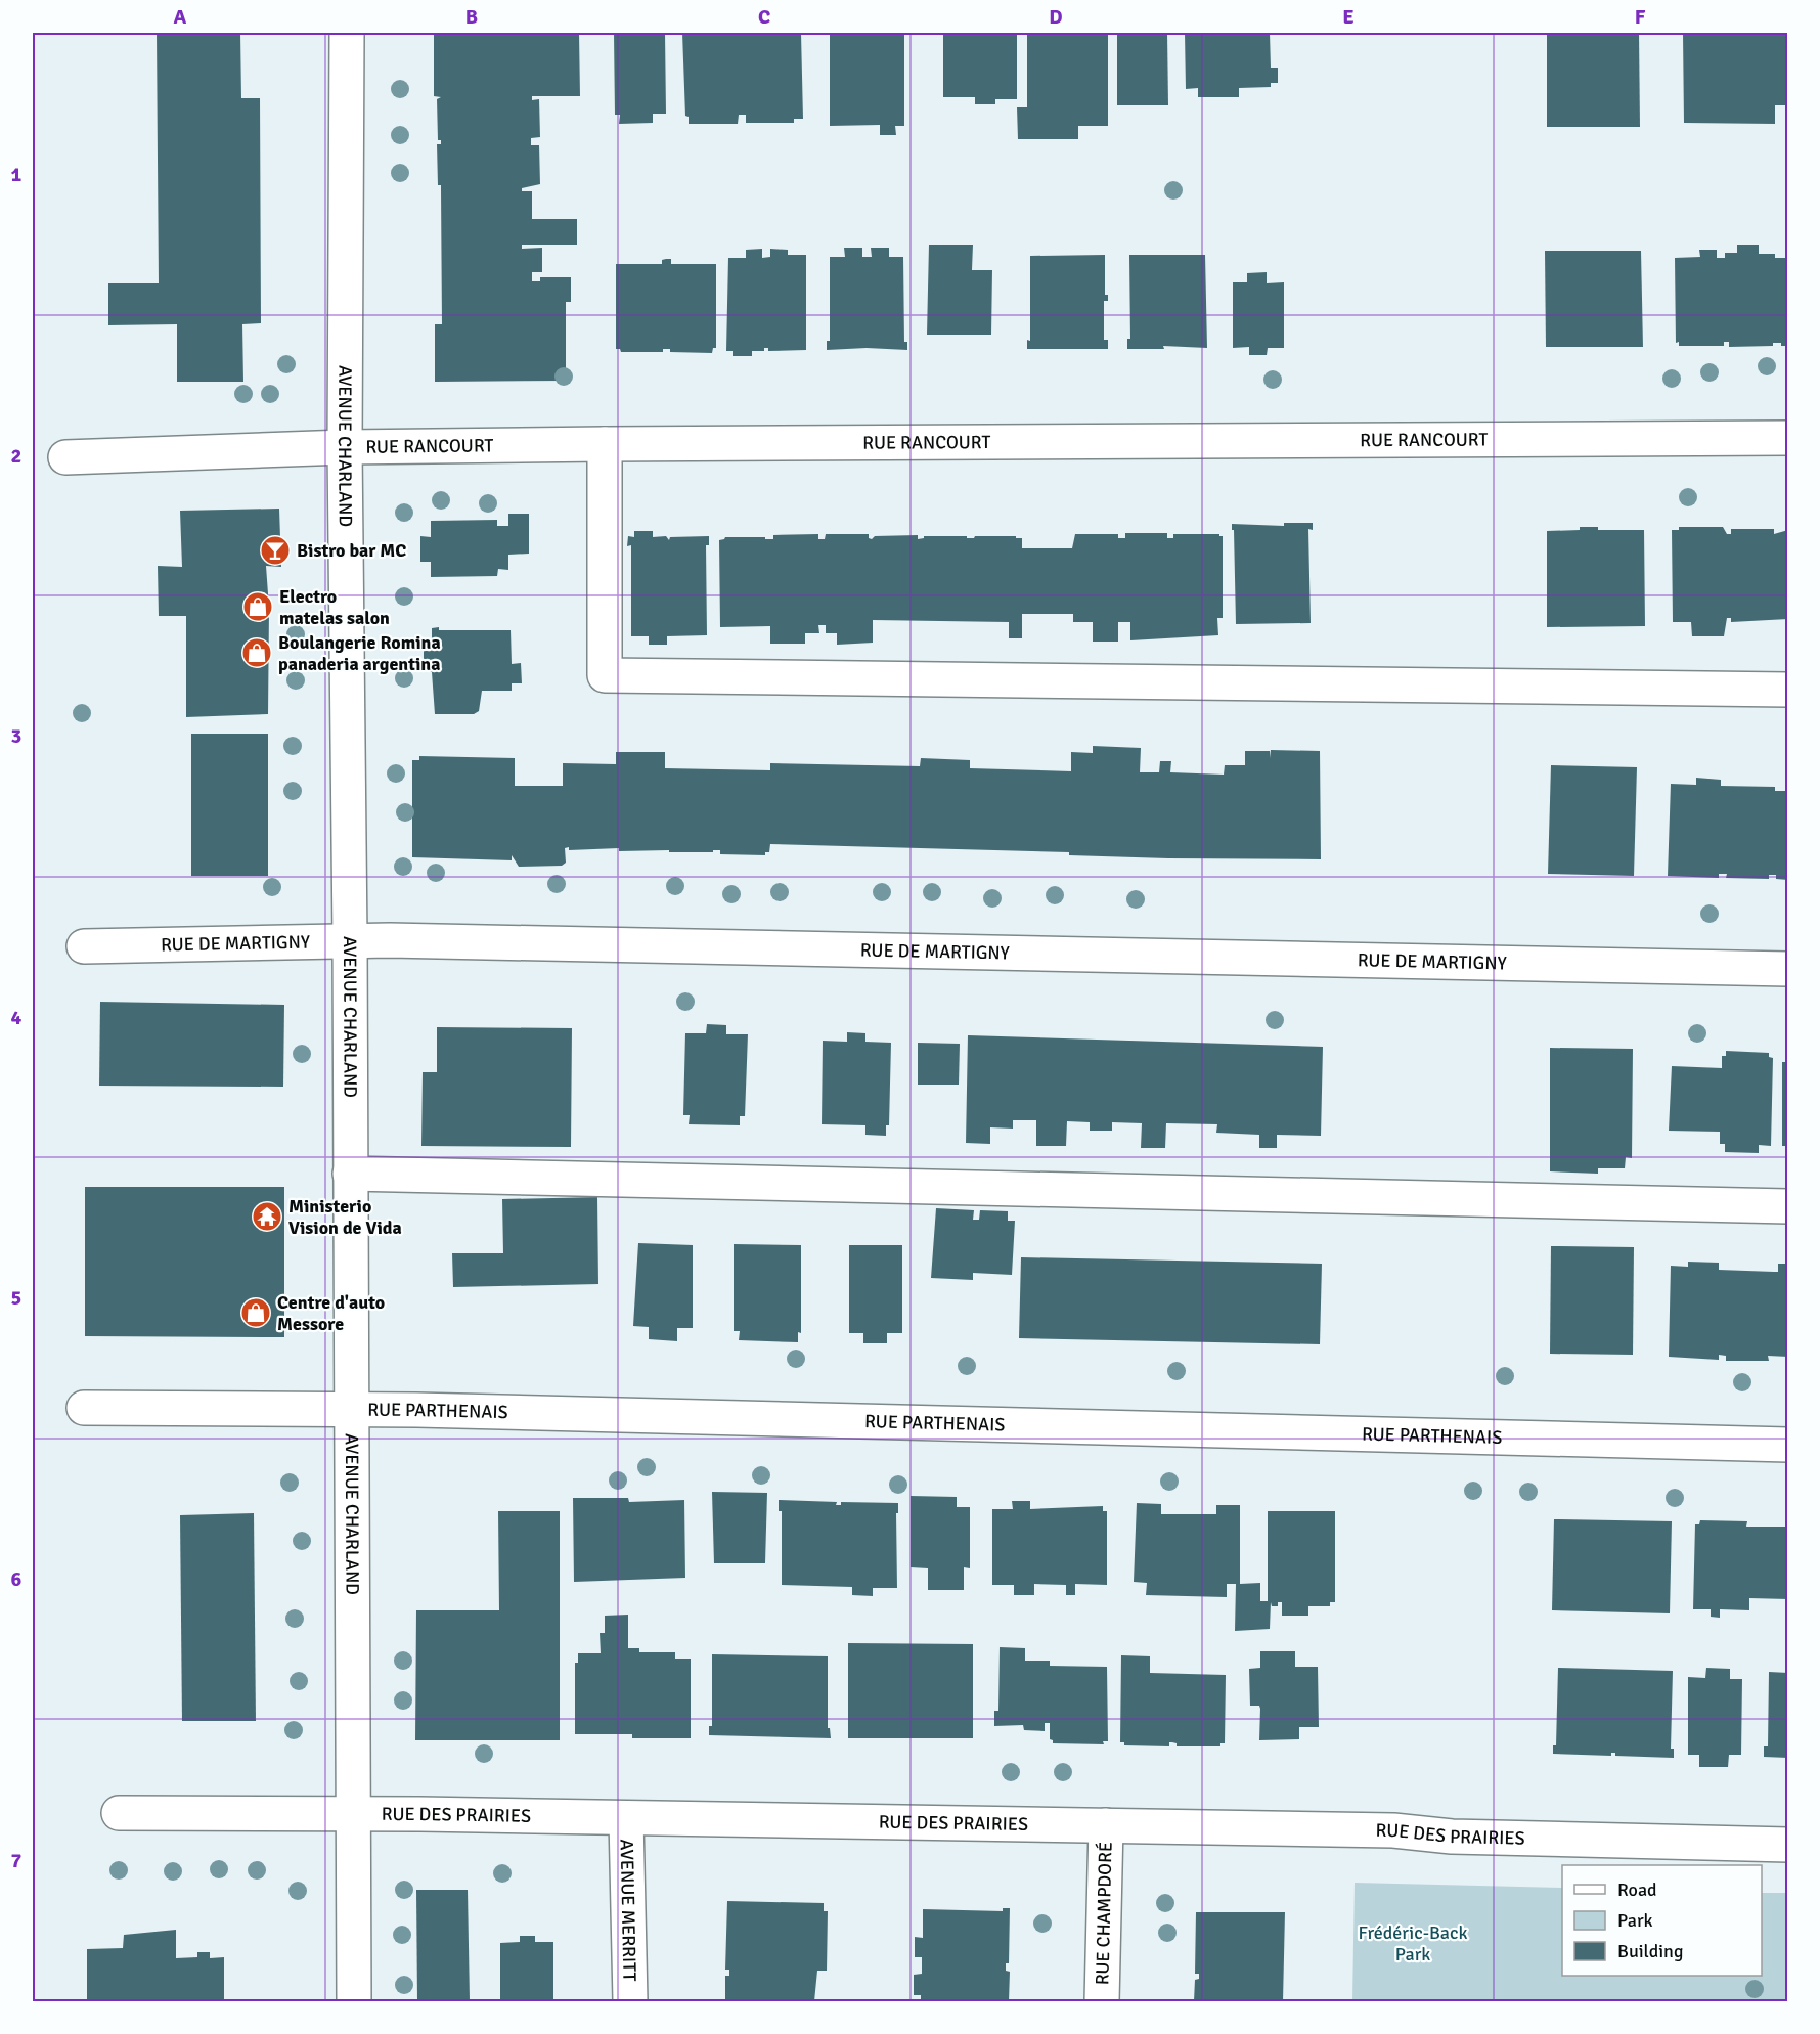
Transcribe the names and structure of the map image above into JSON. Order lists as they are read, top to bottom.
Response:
{
  "streets": {
    "street": [
      "RUE RANCOURT",
      "AVENUE CHARLAND",
      "RUE DE MARTIGNY",
      "RUE PARTHENAIS",
      "RUE DES PRAIRIES",
      "AVENUE MERRITT",
      "RUE CHAMPDORÉ"
    ]
  },
  "crossings": [
    ["RUE RANCOURT", "AVENUE CHARLAND"],
    ["AVENUE CHARLAND", "RUE DE MARTIGNY"],
    ["AVENUE CHARLAND", "RUE PARTHENAIS"],
    ["AVENUE CHARLAND", "RUE DES PRAIRIES"],
    ["RUE DES PRAIRIES", "AVENUE MERRITT"],
    ["RUE DES PRAIRIES", "RUE CHAMPDORÉ"]
  ],
  "parks": ["Frédéric-Back Park"],
  "places": {
    "bar": ["Bistro bar MC"],
    "shop": ["Electro matelas salon", "Boulangerie Romina panaderia argentina", "Centre d'auto Messore"],
    "temple": ["Ministerio Vision de Vida"]
  },
  "legend": ["Road", "Park", "Building"],
  "grid": {
    "columns": [
      "A",
      "B",
      "C",
      "D",
      "E",
      "F"
    ],
    "rows": [
      "1",
      "2",
      "3",
      "4",
      "5",
      "6",
      "7"
    ]
  }
}
